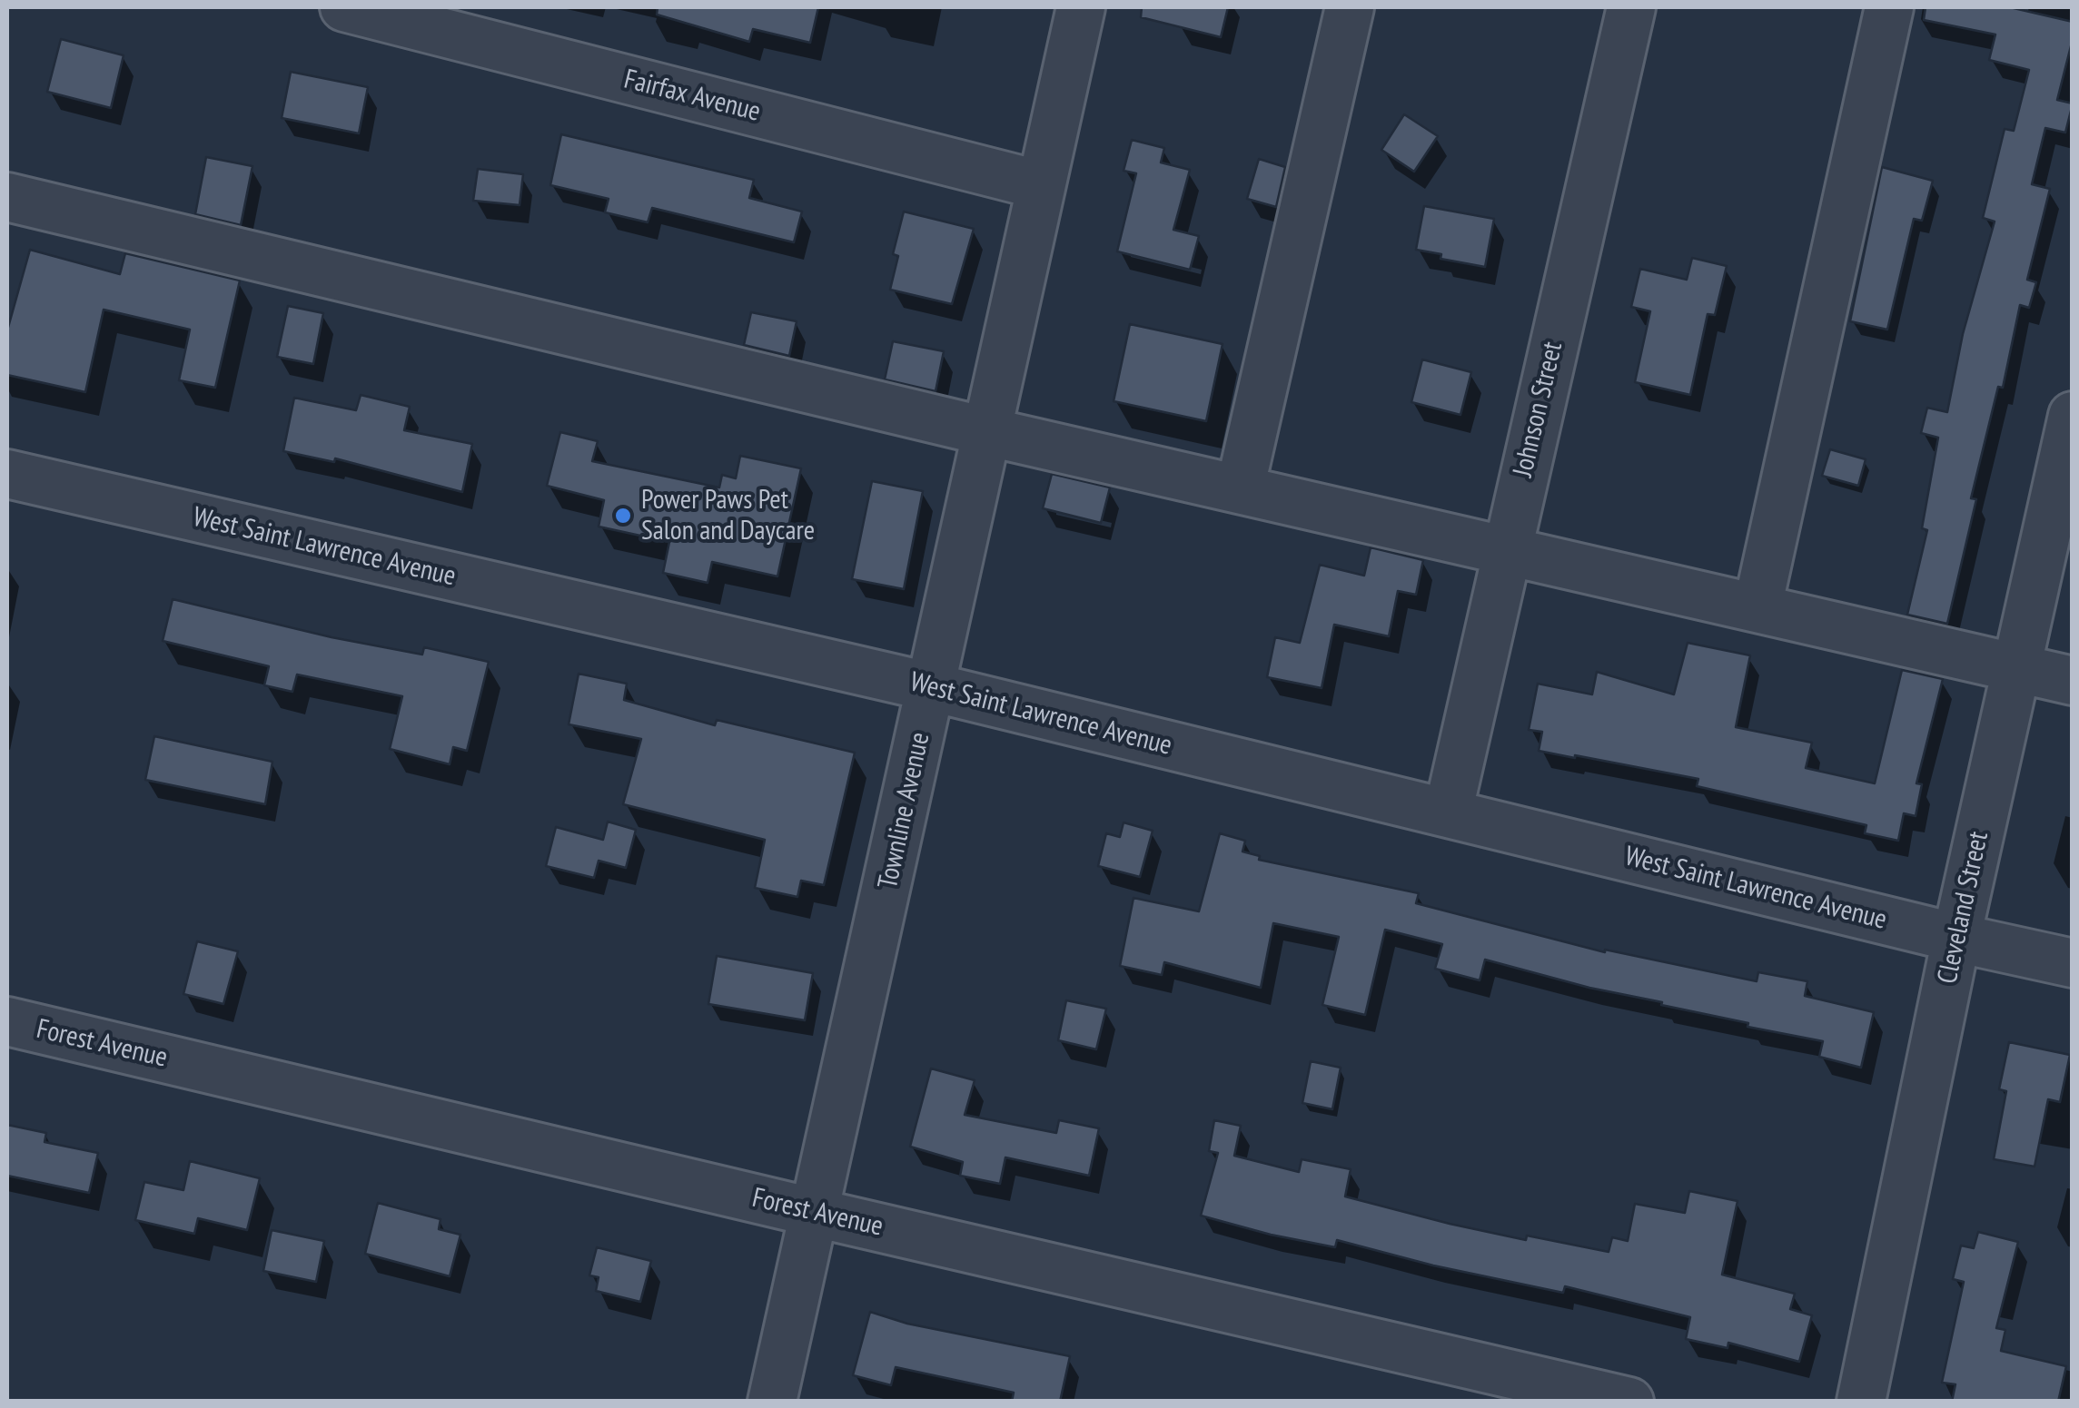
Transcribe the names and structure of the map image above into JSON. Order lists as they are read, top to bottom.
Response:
{
  "streets": {
    "street": [
      "Fairfax Avenue",
      "Johnson Street",
      "West Saint Lawrence Avenue",
      "Townline Avenue",
      "Cleveland Street",
      "Forest Avenue"
    ]
  },
  "crossings": [
    ["Fairfax Avenue", "Townline Avenue"],
    ["Johnson Street", "West Saint Lawrence Avenue"],
    ["West Saint Lawrence Avenue", "Townline Avenue"],
    ["West Saint Lawrence Avenue", "Cleveland Street"],
    ["Townline Avenue", "Forest Avenue"]
  ],
  "places": ["Power Paws Pet Salon and Daycare"]
}
